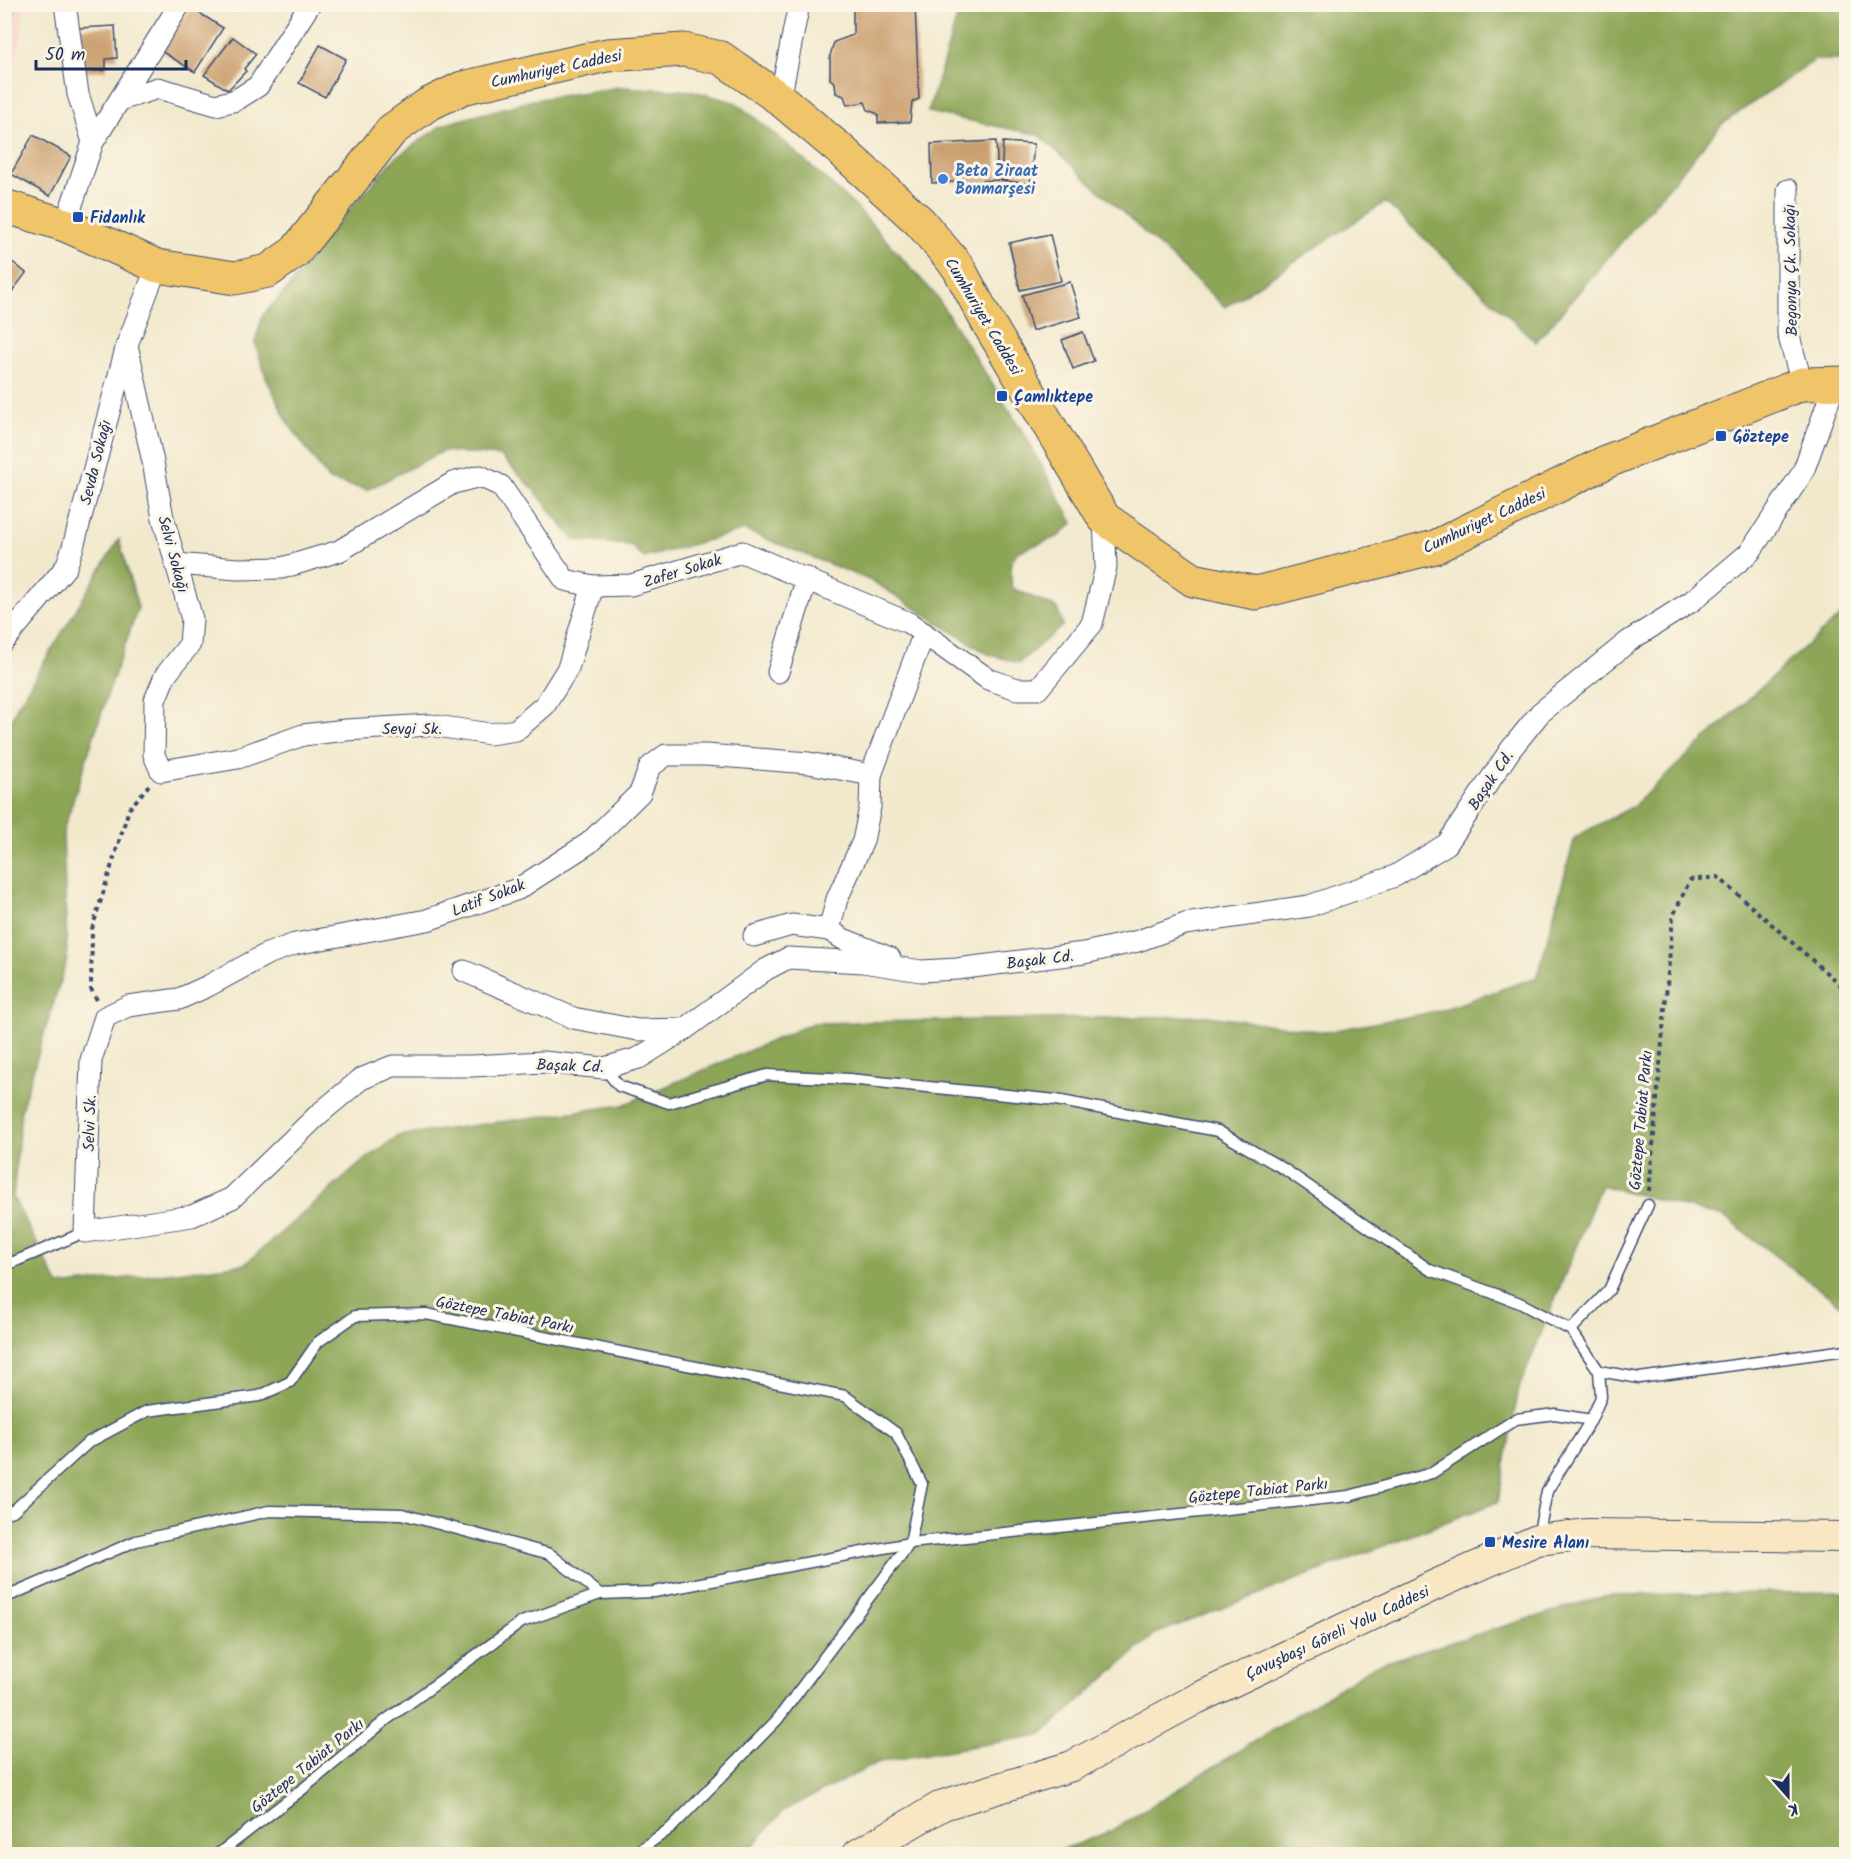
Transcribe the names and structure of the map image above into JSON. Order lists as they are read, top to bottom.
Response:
{
  "streets": {
    "main road": ["Cumhuriyet Caddesi", "Çavuşbaşı Göreli Yolu Caddesi"],
    "street": [
      "Begonya Çk. Sokağı",
      "Sevda Sokağı",
      "Selvi Sokağı",
      "Zafer Sokak",
      "Sevgi Sk.",
      "Başak Cd.",
      "Latif Sokak",
      "Selvi Sk."
    ],
    "lane": ["Göztepe Tabiat Parkı"]
  },
  "crossings": [
    ["Cumhuriyet Caddesi", "Begonya Çk. Sokağı"],
    ["Cumhuriyet Caddesi", "Sevda Sokağı"],
    ["Cumhuriyet Caddesi", "Zafer Sokak"],
    ["Cumhuriyet Caddesi", "Başak Cd."],
    ["Sevda Sokağı", "Selvi Sokağı"],
    ["Selvi Sokağı", "Zafer Sokak"],
    ["Selvi Sokağı", "Sevgi Sk."],
    ["Zafer Sokak", "Sevgi Sk."],
    ["Başak Cd.", "Selvi Sk."],
    ["Latif Sokak", "Selvi Sk."]
  ],
  "places": {
    "other": ["Beta Ziraat Bonmarşesi"],
    "transit": [
      "Fidanlık",
      "Çamlıktepe",
      "Göztepe",
      "Mesire Alanı"
    ]
  },
  "scale_bar": "50 m",
  "north": "bottom"
}
